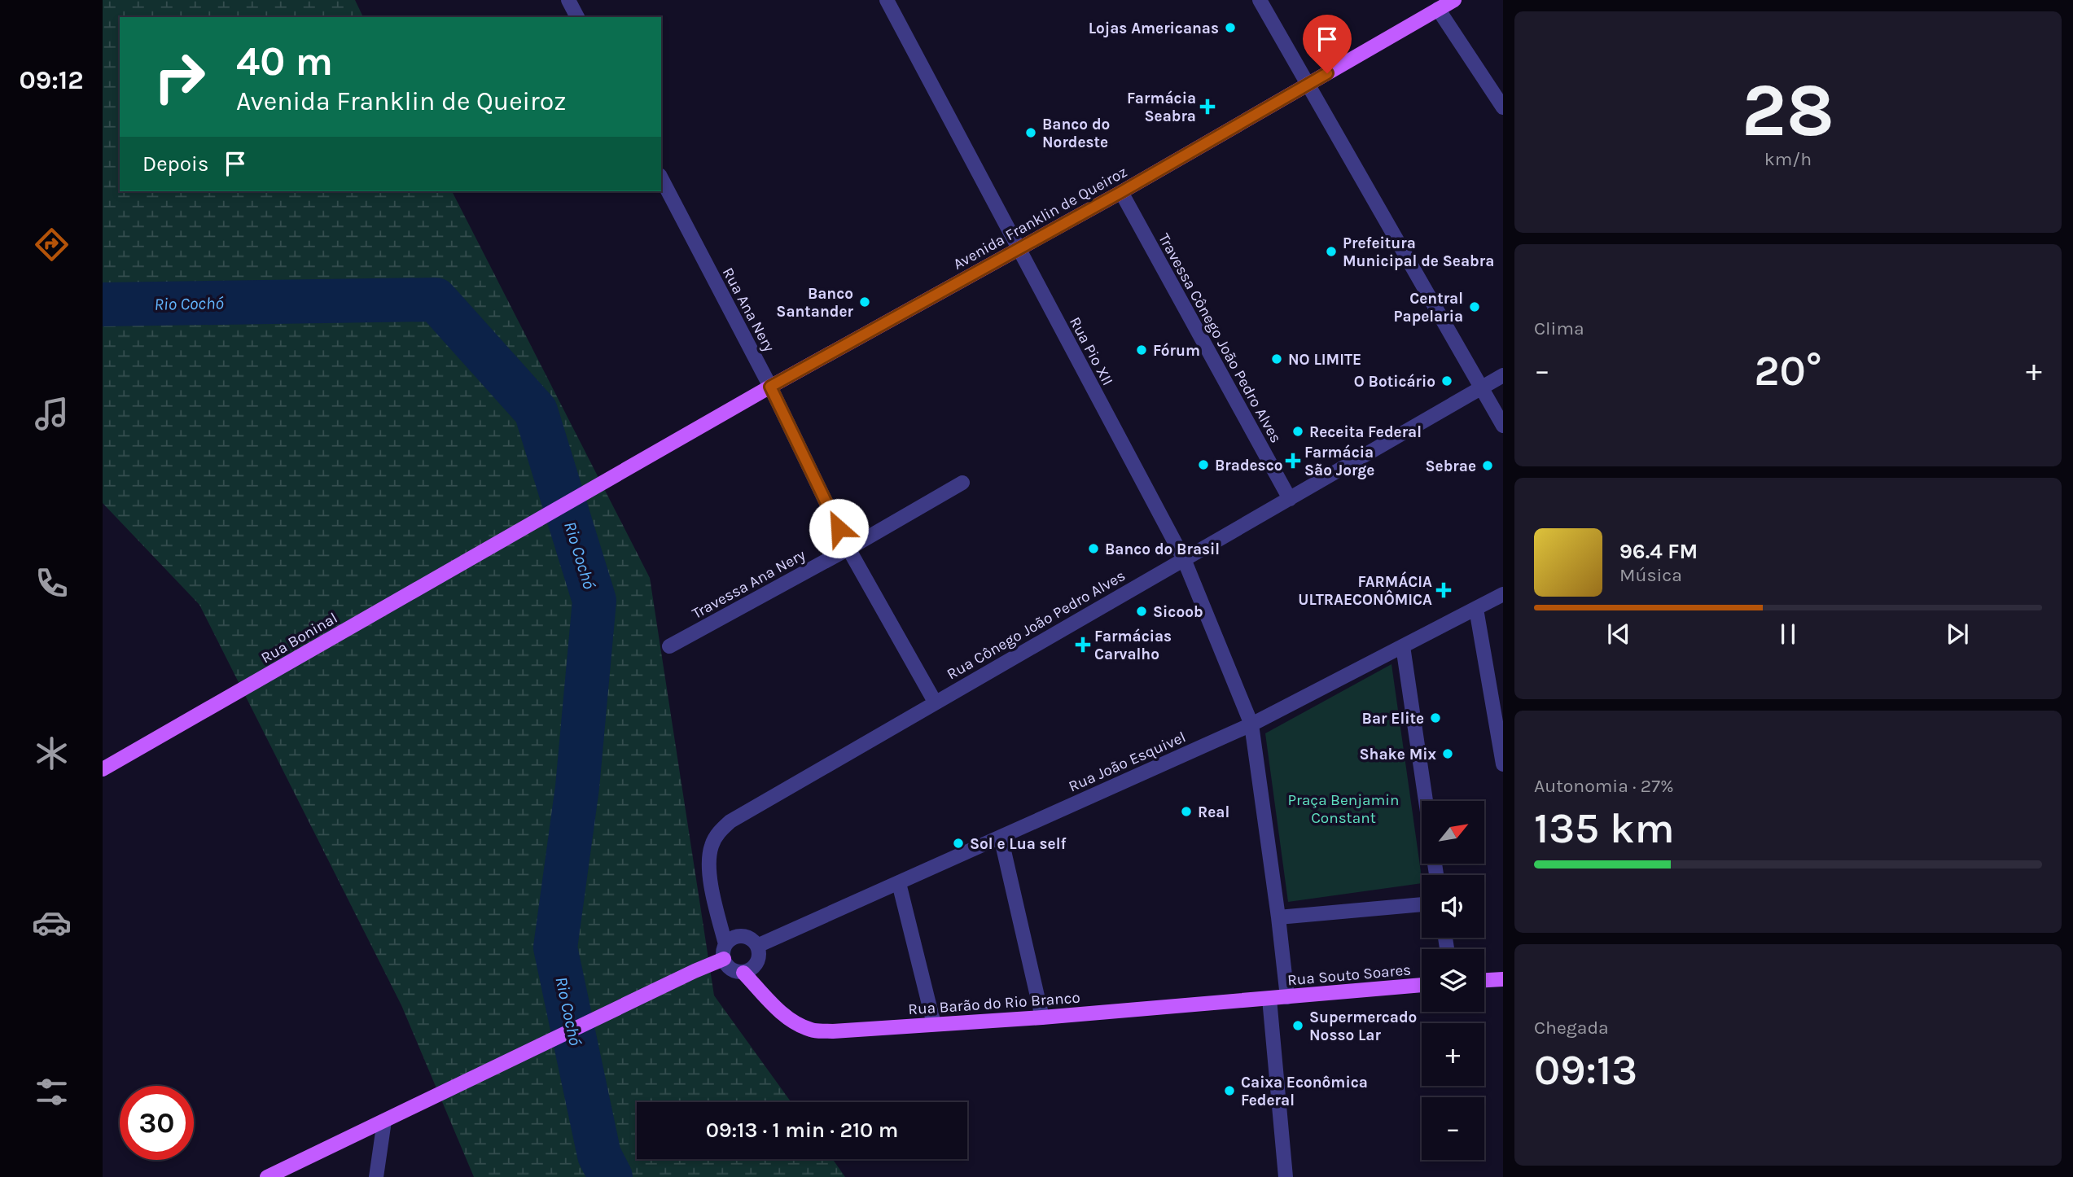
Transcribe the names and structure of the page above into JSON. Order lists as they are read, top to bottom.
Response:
{
  "streets": {
    "main road": [
      "Avenida Franklin de Queiroz",
      "Rua Boninal",
      "Rua Souto Soares",
      "Rua Barão do Rio Branco"
    ],
    "street": [
      "Rua Ana Nery",
      "Travessa Cônego João Pedro Alves",
      "Rua Pio XII",
      "Travessa Ana Nery",
      "Rua Cônego João Pedro Alves",
      "Rua João Esquivel"
    ]
  },
  "crossings": [
    ["Avenida Franklin de Queiroz", "Rua Ana Nery"],
    ["Avenida Franklin de Queiroz", "Travessa Cônego João Pedro Alves"],
    ["Avenida Franklin de Queiroz", "Rua Pio XII"],
    ["Avenida Franklin de Queiroz", "Rua Boninal"],
    ["Rua Ana Nery", "Travessa Ana Nery"],
    ["Rua Ana Nery", "Rua Cônego João Pedro Alves"],
    ["Travessa Cônego João Pedro Alves", "Rua Cônego João Pedro Alves"],
    ["Rua Pio XII", "Rua Cônego João Pedro Alves"],
    ["Rua Pio XII", "Rua João Esquivel"],
    ["Rua Cônego João Pedro Alves", "Rua João Esquivel"],
    ["Rua Cônego João Pedro Alves", "Rua Barão do Rio Branco"],
    ["Rua João Esquivel", "Rua Barão do Rio Branco"],
    ["Rua Souto Soares", "Rua Barão do Rio Branco"]
  ],
  "water": ["Rio Cochó"],
  "parks": ["Praça Benjamin Constant"],
  "places": {
    "other": [
      "Lojas Americanas",
      "Banco do Nordeste",
      "Prefeitura Municipal de Seabra",
      "Banco Santander",
      "Central Papelaria",
      "Fórum",
      "NO LIMITE",
      "O Boticário",
      "Receita Federal",
      "Bradesco",
      "Sebrae",
      "Banco do Brasil",
      "Sicoob",
      "Bar Elite",
      "Shake Mix",
      "Real",
      "Sol e Lua self",
      "Supermercado Nosso Lar",
      "Caixa Econômica Federal"
    ],
    "health": [
      "Farmácia Seabra",
      "Farmácia São Jorge",
      "FARMÁCIA ULTRAECONÔMICA",
      "Farmácias Carvalho"
    ]
  },
  "north": "top right",
  "page": {
    "tabs": "09:12",
    "tile": [
      ["28", "km/h"],
      "Clima",
      ["Autonomia · 27%", "135 km"],
      ["Chegada", "09:13"]
    ],
    "turn": ["40 m", "Avenida Franklin de Queiroz"],
    "then": "Depois",
    "heat": ["−", "20°", "+"],
    "song": ["96.4 FM", "Música"],
    "map_buttons": ["+", "−"],
    "limit": "30",
    "trip": "09:13 · 1 min · 210 m"
  }
}
